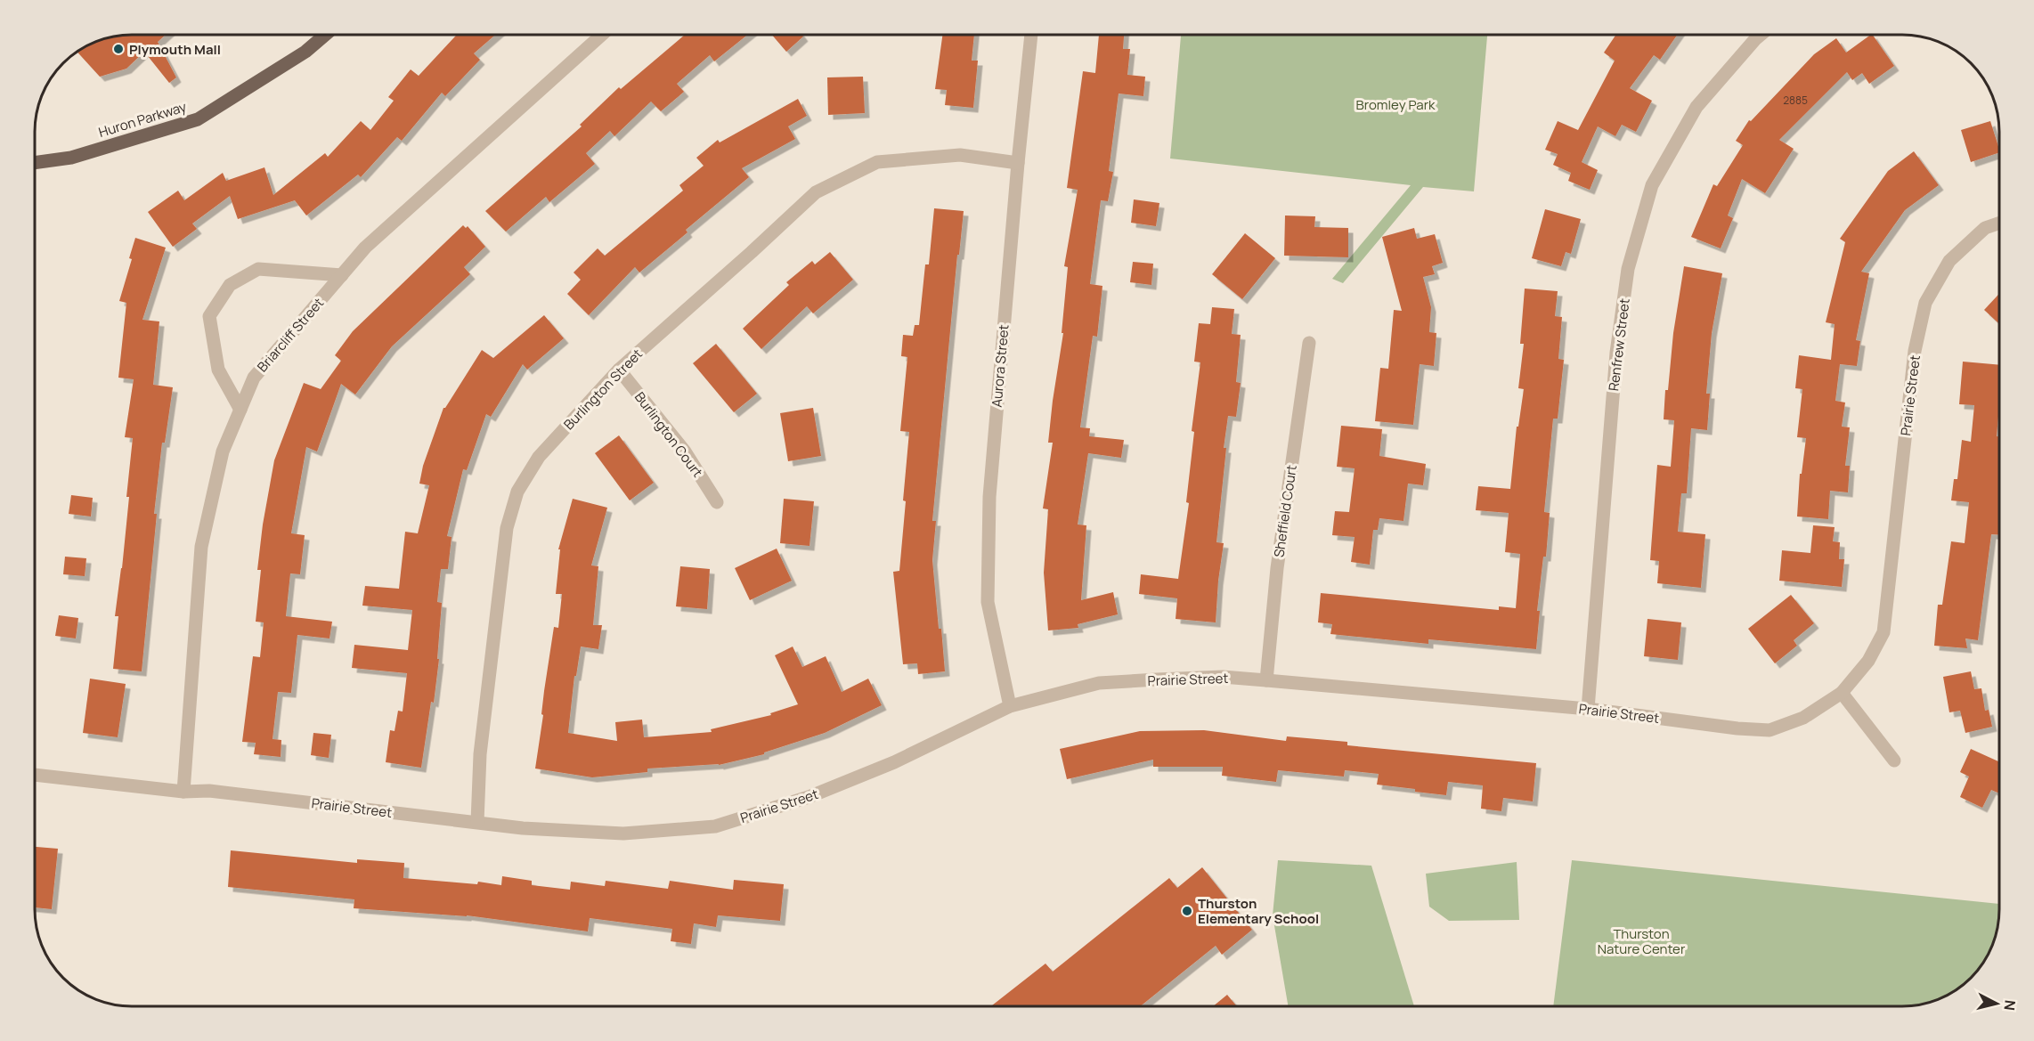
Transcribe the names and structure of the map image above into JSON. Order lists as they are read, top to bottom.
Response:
{
  "streets": {
    "main road": ["Huron Parkway"],
    "street": [
      "Briarcliff Street",
      "Renfrew Street",
      "Aurora Street",
      "Burlington Street",
      "Prairie Street",
      "Burlington Court",
      "Sheffield Court"
    ]
  },
  "crossings": [
    ["Briarcliff Street", "Prairie Street"],
    ["Renfrew Street", "Prairie Street"],
    ["Aurora Street", "Burlington Street"],
    ["Aurora Street", "Prairie Street"],
    ["Burlington Street", "Prairie Street"],
    ["Burlington Street", "Burlington Court"],
    ["Prairie Street", "Sheffield Court"]
  ],
  "parks": ["Bromley Park", "Thurston Nature Center"],
  "places": ["Plymouth Mall", "Thurston Elementary School"],
  "house_numbers": ["2885"],
  "north": "right"
}
